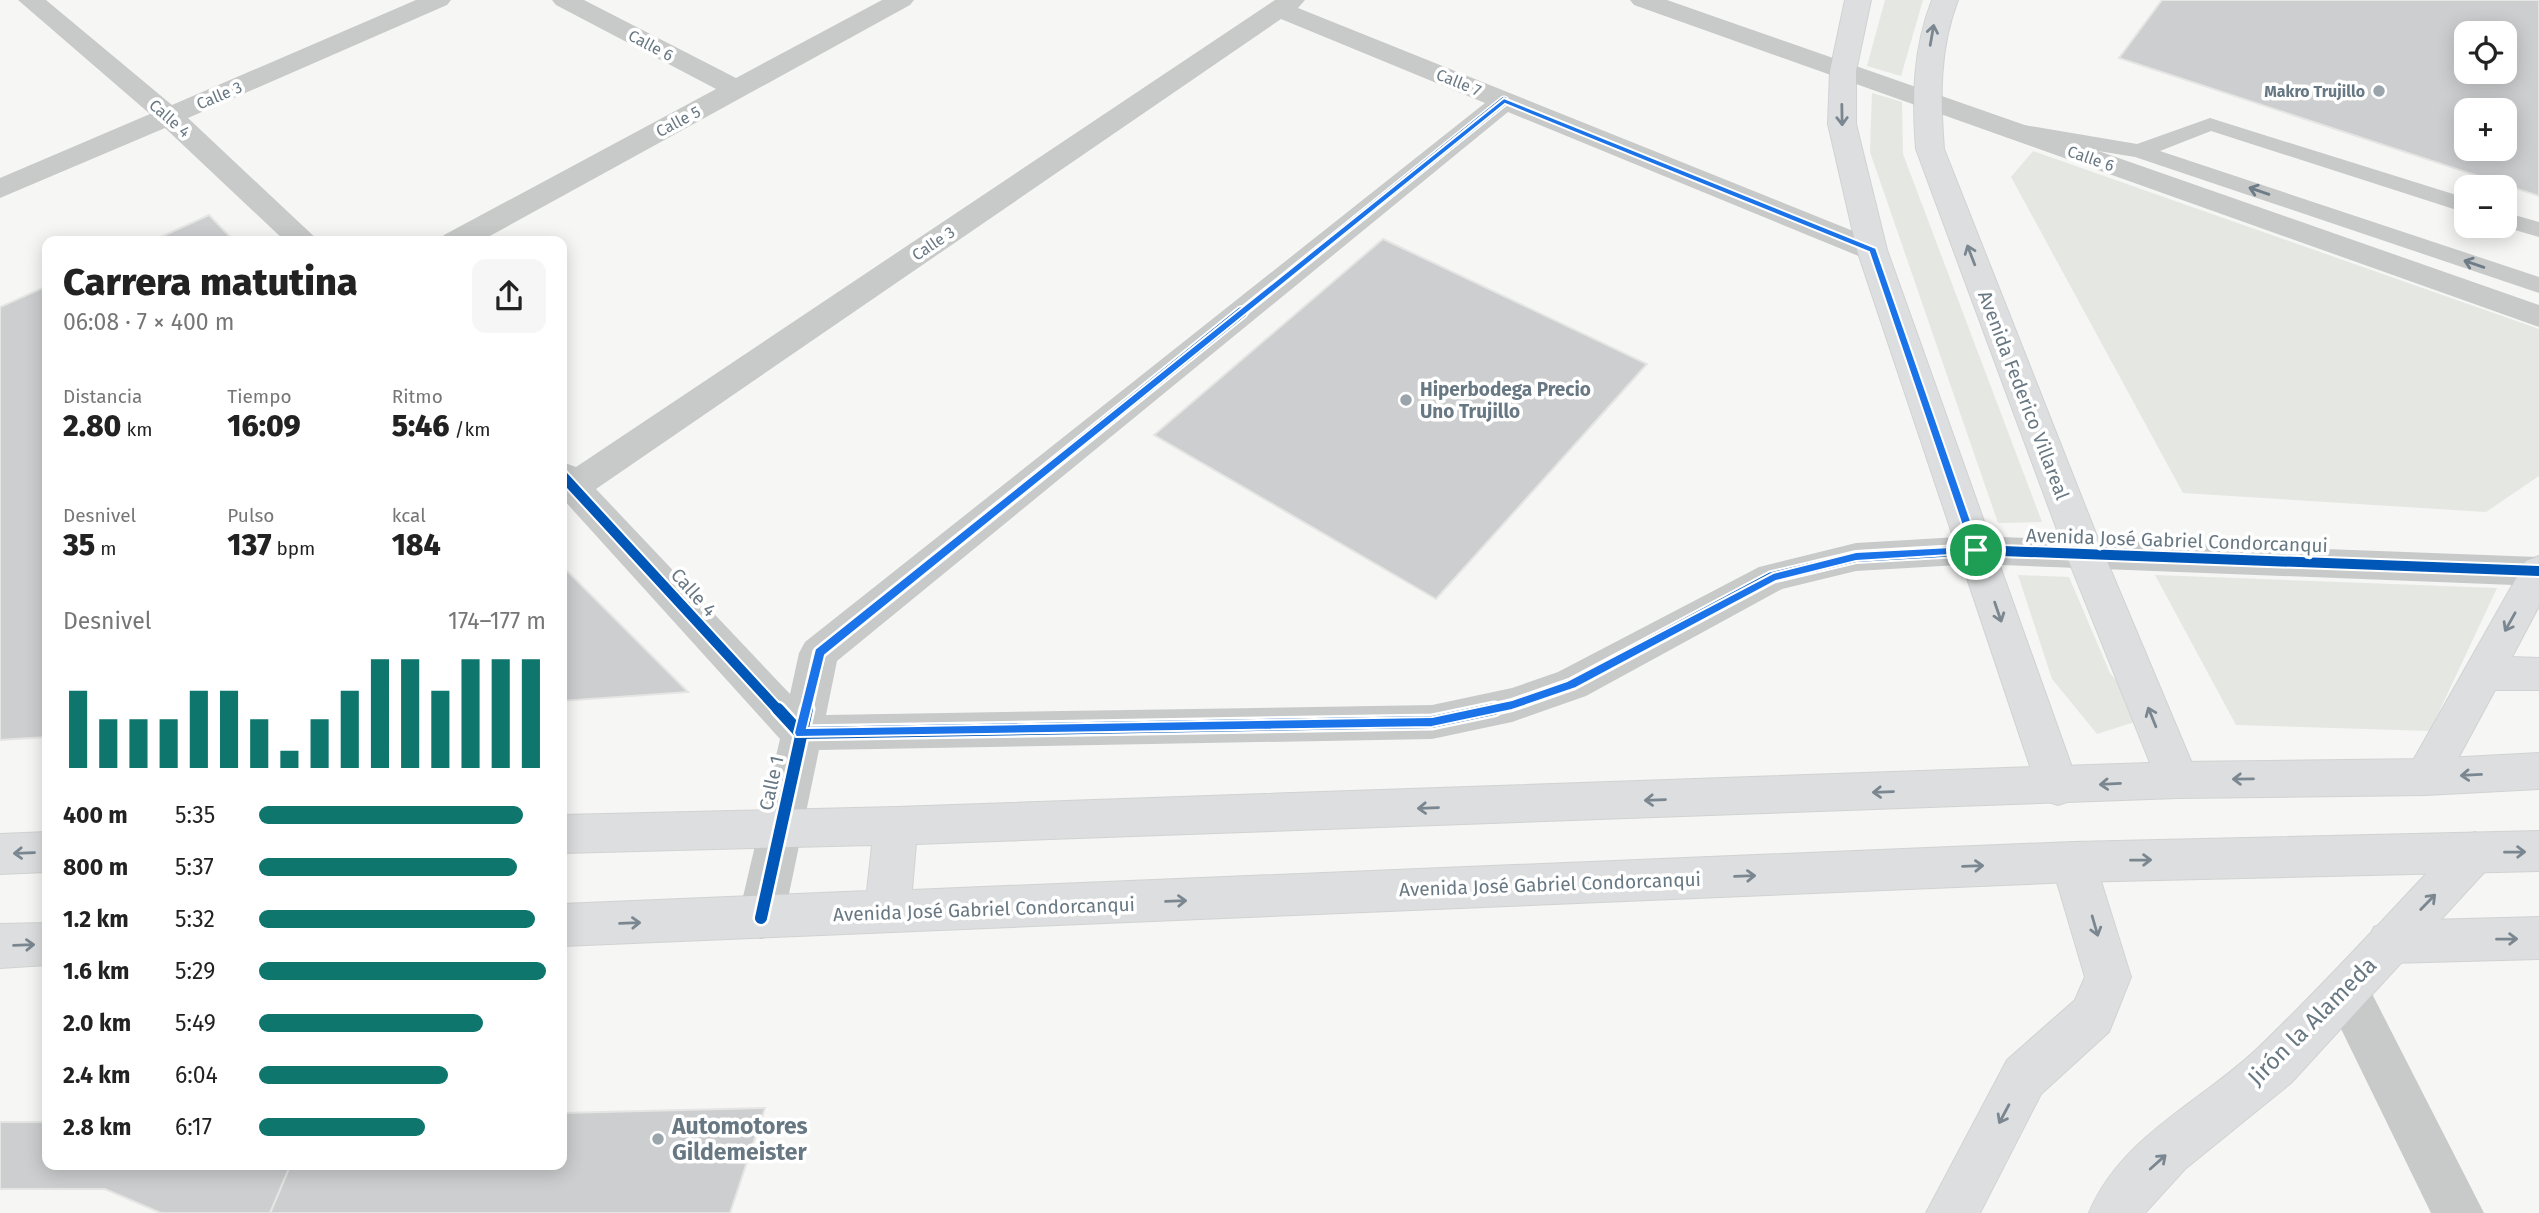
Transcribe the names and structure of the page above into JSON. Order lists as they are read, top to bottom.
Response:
{
  "streets": {
    "main road": ["Avenida Federico Villareal", "Avenida José Gabriel Condorcanqui", "Jirón la Alameda"],
    "street": [
      "Calle 6",
      "Calle 7",
      "Calle 3",
      "Calle 4",
      "Calle 5",
      "Calle 1"
    ]
  },
  "crossings": [
    ["Calle 6", "Calle 5"],
    ["Calle 6", "Avenida Federico Villareal"],
    ["Calle 7", "Calle 3"],
    ["Calle 7", "Calle 1"],
    ["Calle 3", "Calle 4"],
    ["Calle 4", "Avenida José Gabriel Condorcanqui"],
    ["Calle 4", "Calle 1"],
    ["Avenida Federico Villareal", "Avenida José Gabriel Condorcanqui"],
    ["Avenida José Gabriel Condorcanqui", "Calle 1"],
    ["Avenida José Gabriel Condorcanqui", "Jirón la Alameda"]
  ],
  "one_way": ["Jirón la Alameda"],
  "places": ["Makro Trujillo", "Hiperbodega Precio Uno Trujillo", "Automotores Gildemeister"],
  "page": {
    "map_buttons": ["+", "−"],
    "heading": ["Carrera matutina", "06:08 · 7 × 400 m"],
    "stats": [
      ["Distancia", "2.80 km"],
      ["Tiempo", "16:09"],
      ["Ritmo", "5:46 /km"],
      ["Desnivel", "35 m"],
      ["Pulso", "137 bpm"],
      ["kcal", "184"]
    ],
    "chart": ["Desnivel", "174–177 m"],
    "list": [
      {
        "name": "400 m",
        "note": "5:35"
      },
      {
        "name": "800 m",
        "note": "5:37"
      },
      {
        "name": "1.2 km",
        "note": "5:32"
      },
      {
        "name": "1.6 km",
        "note": "5:29"
      },
      {
        "name": "2.0 km",
        "note": "5:49"
      },
      {
        "name": "2.4 km",
        "note": "6:04"
      },
      {
        "name": "2.8 km",
        "note": "6:17"
      }
    ]
  }
}
